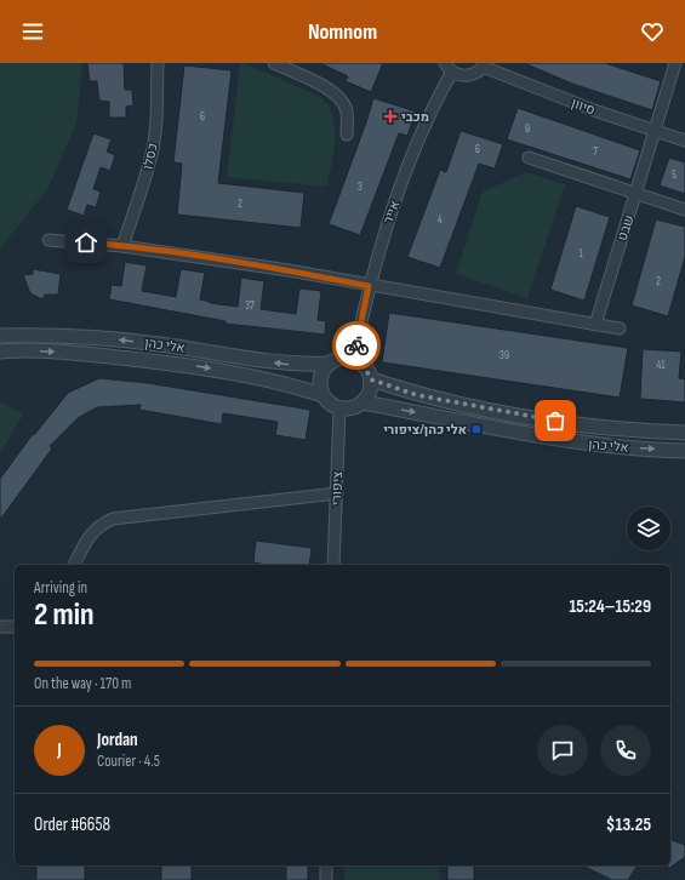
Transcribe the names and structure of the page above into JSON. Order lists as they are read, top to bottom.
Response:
{
  "streets": {
    "street": [
      "סיוון",
      "כסלו",
      "אייר",
      "שבט",
      "אלי כהן",
      "ציפורי"
    ]
  },
  "crossings": [
    ["סיוון", "שבט"],
    ["אייר", "אלי כהן"],
    ["אייר", "ציפורי"],
    ["אלי כהן", "ציפורי"]
  ],
  "places": {
    "health": ["מכבי"],
    "transit": ["אלי כהן/ציפורי"]
  },
  "house_numbers": [
    "6",
    "9",
    "6",
    "7",
    "5",
    "3",
    "2",
    "4",
    "1",
    "2",
    "37",
    "39",
    "41"
  ],
  "page": {
    "header": "Nomnom",
    "heading": ["2 min", "Arriving in", "15:24–15:29"],
    "panel": [
      "Jordan",
      "Courier · 4.5",
      "Order #6658",
      "$13.25"
    ],
    "bar": "On the way · 170 m",
    "round": "J"
  }
}
